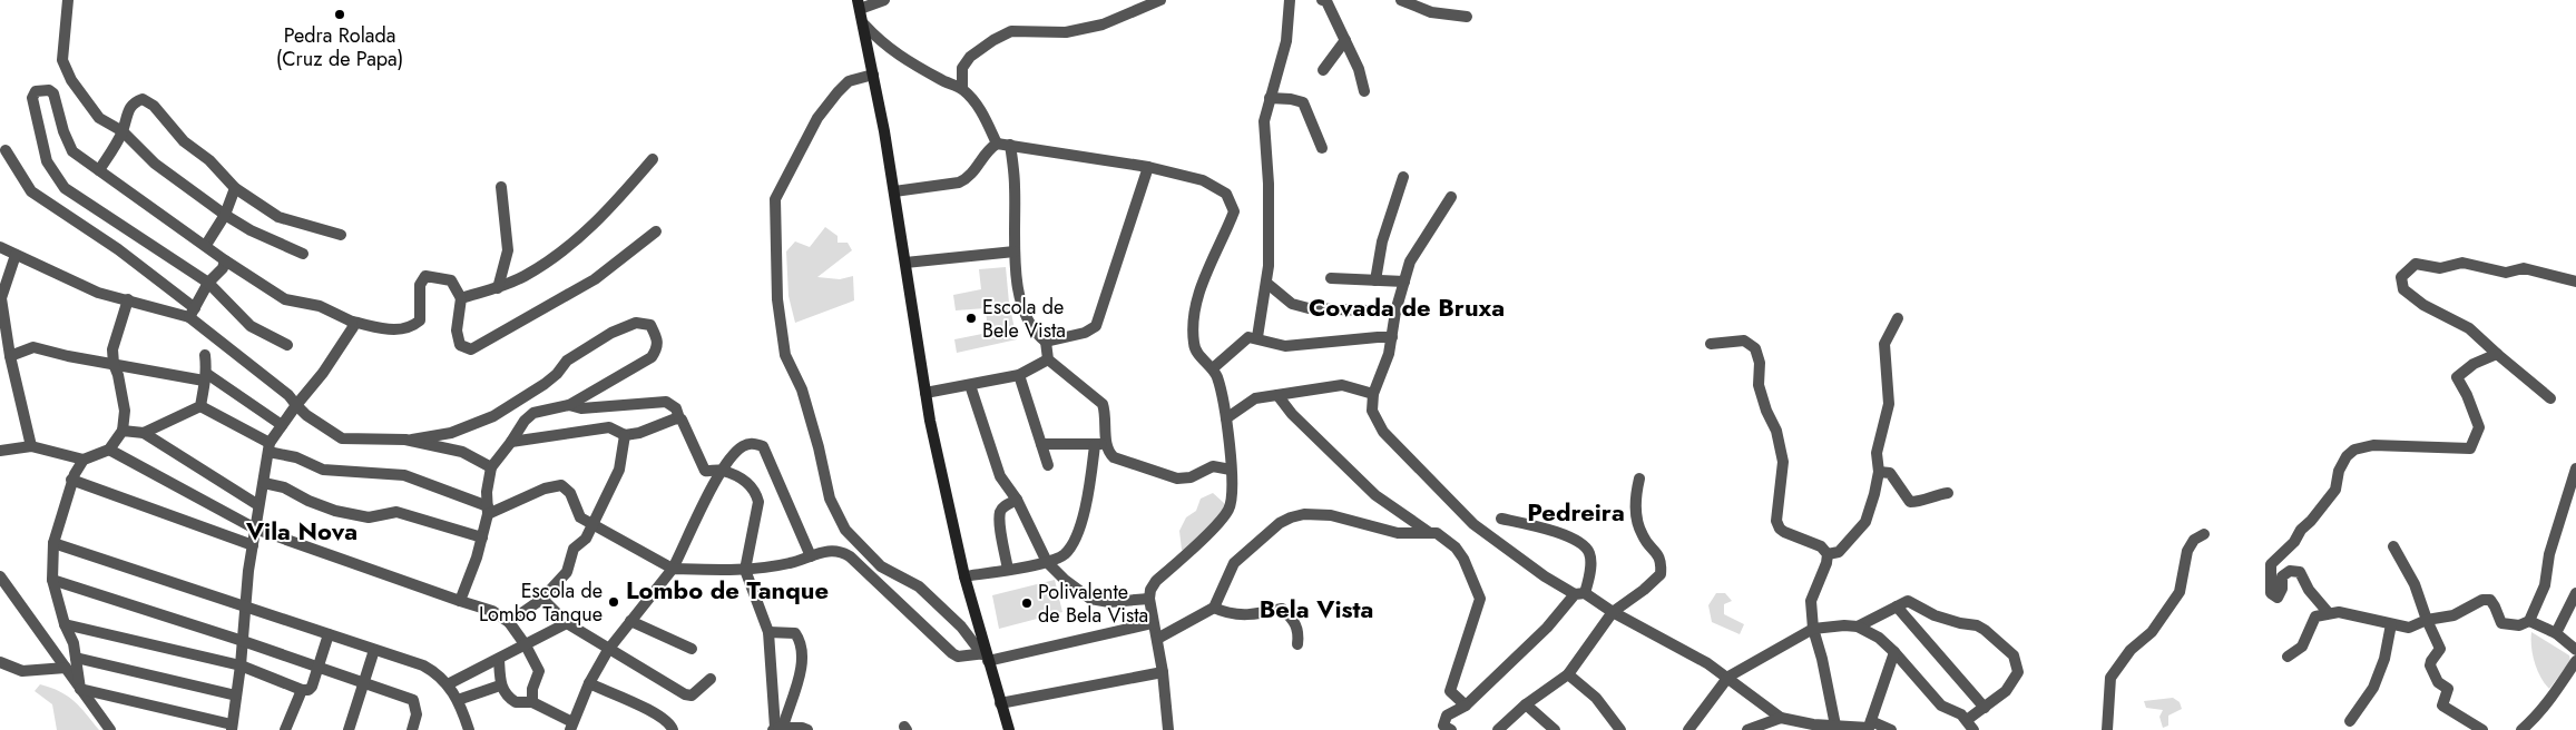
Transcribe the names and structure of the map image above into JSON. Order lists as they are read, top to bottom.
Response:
{
  "districts": [
    "Covada de Bruxa",
    "Pedreira",
    "Vila Nova",
    "Lombo de Tanque",
    "Bela Vista"
  ],
  "places": [
    "Pedra Rolada (Cruz de Papa)",
    "Escola de Bele Vista",
    "Escola de Lombo Tanque",
    "Polivalente de Bela Vista"
  ]
}
